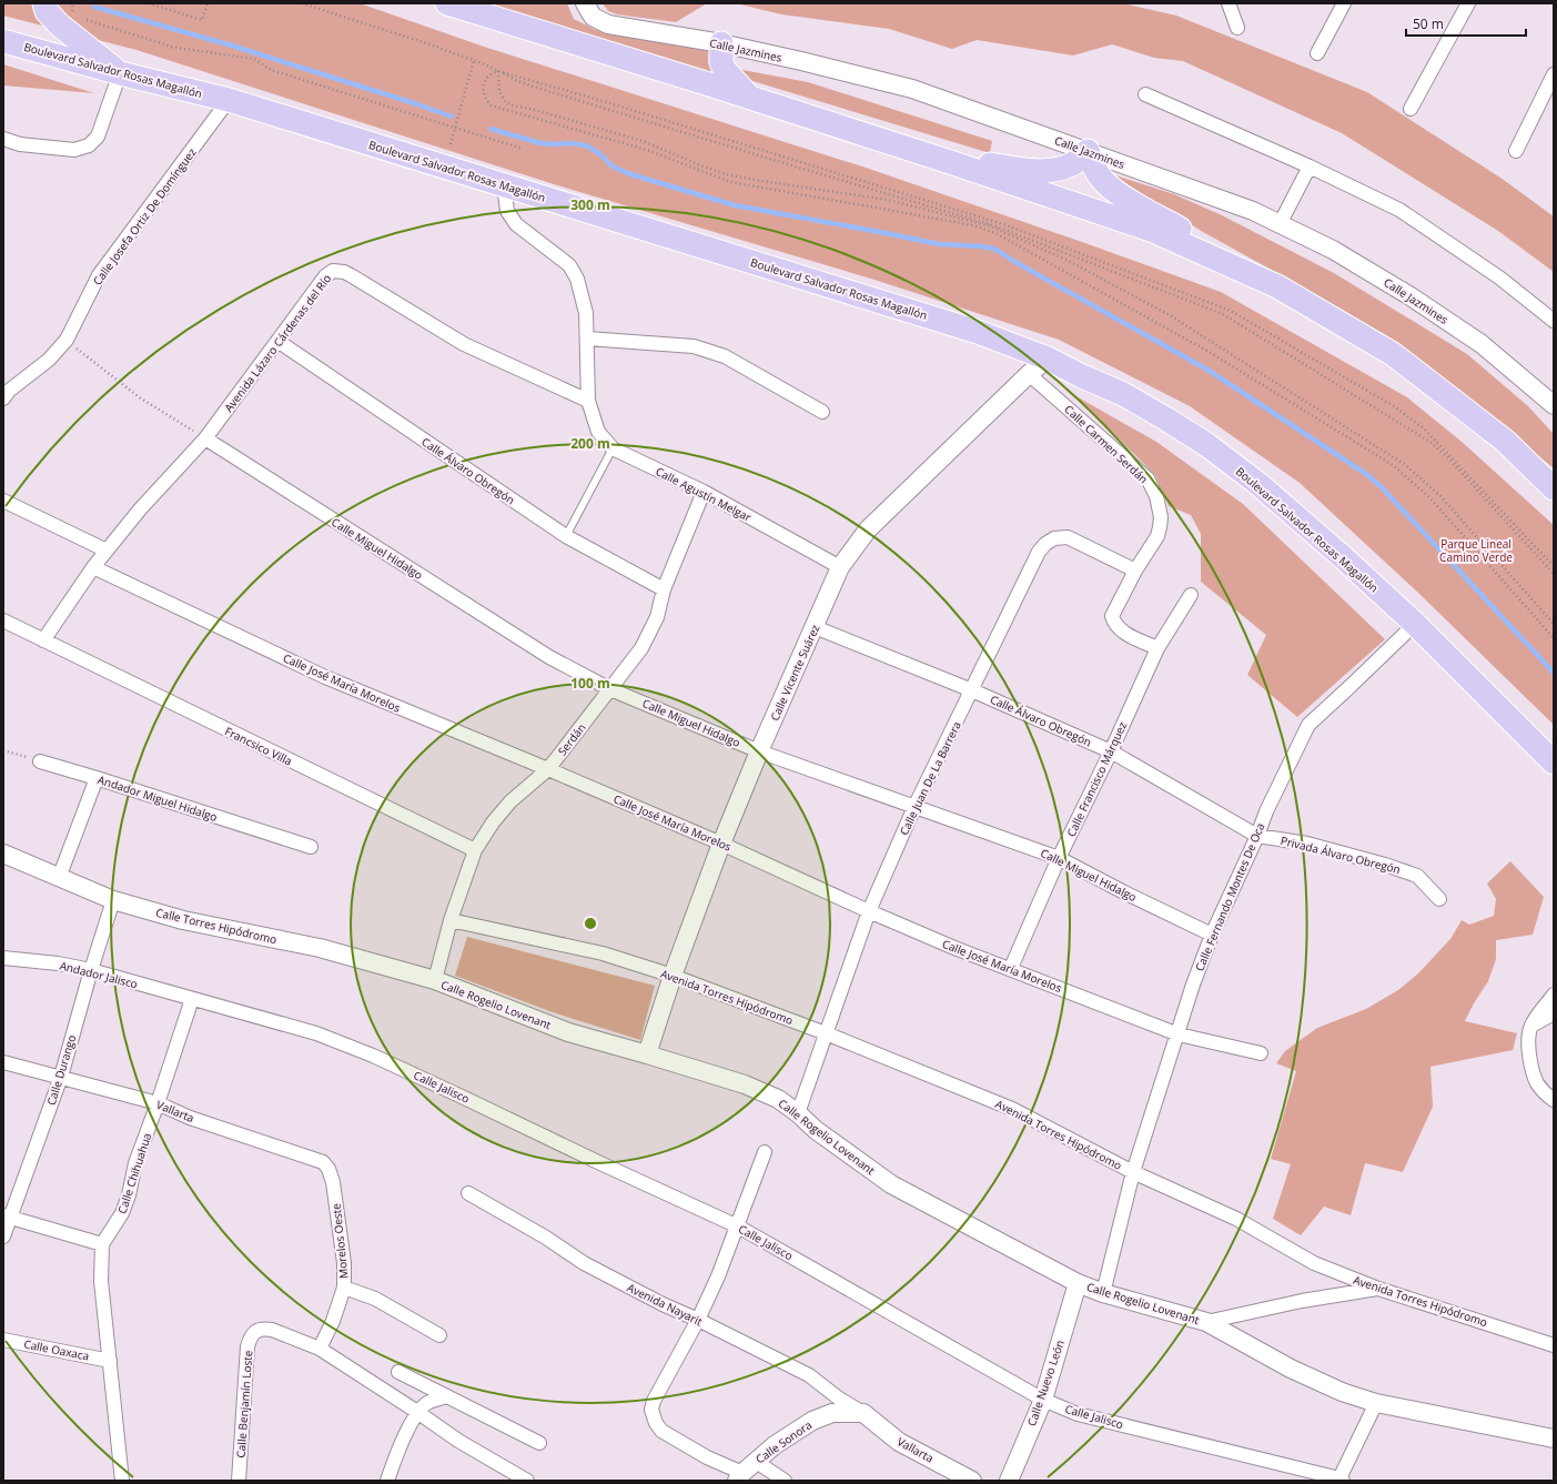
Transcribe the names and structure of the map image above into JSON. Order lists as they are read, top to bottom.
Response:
{
  "streets": {
    "highway": ["Boulevard Salvador Rosas Magallón"],
    "street": [
      "Calle Jazmines",
      "Calle Josefa Ortiz De Domínguez",
      "Avenida Lázaro Cárdenas del Río",
      "Calle Carmen Serdán",
      "Calle Álvaro Obregón",
      "Calle Agustín Melgar",
      "Calle Miguel Hidalgo",
      "Calle Vicente Suárez",
      "Calle José María Morelos",
      "Serdán",
      "Francsico Villa",
      "Calle Juan De La Barrera",
      "Calle Francisco Márquez",
      "Andador Miguel Hidalgo",
      "Privada Álvaro Obregón",
      "Calle Fernando Montes De Oca",
      "Calle Torres Hipódromo",
      "Andador Jalisco",
      "Avenida Torres Hipódromo",
      "Calle Rogelio Lovenant",
      "Calle Durango",
      "Calle Jalisco",
      "Vallarta",
      "Calle Chihuahua",
      "Morelos Oeste",
      "Avenida Nayarit",
      "Calle Oaxaca",
      "Calle Nuevo León",
      "Calle Benjamín Loste",
      "Calle Sonora"
    ]
  },
  "crossings": [
    ["Boulevard Salvador Rosas Magallón", "Calle Josefa Ortiz De Domínguez"],
    ["Boulevard Salvador Rosas Magallón", "Calle Agustín Melgar"],
    ["Boulevard Salvador Rosas Magallón", "Calle Vicente Suárez"],
    ["Boulevard Salvador Rosas Magallón", "Calle Fernando Montes De Oca"],
    ["Avenida Lázaro Cárdenas del Río", "Calle Álvaro Obregón"],
    ["Avenida Lázaro Cárdenas del Río", "Calle Agustín Melgar"],
    ["Avenida Lázaro Cárdenas del Río", "Calle Miguel Hidalgo"],
    ["Avenida Lázaro Cárdenas del Río", "Calle José María Morelos"],
    ["Avenida Lázaro Cárdenas del Río", "Francsico Villa"],
    ["Calle Carmen Serdán", "Calle Vicente Suárez"],
    ["Calle Carmen Serdán", "Calle Juan De La Barrera"],
    ["Calle Carmen Serdán", "Calle Francisco Márquez"],
    ["Calle Álvaro Obregón", "Calle Vicente Suárez"],
    ["Calle Álvaro Obregón", "Serdán"],
    ["Calle Álvaro Obregón", "Calle Juan De La Barrera"],
    ["Calle Álvaro Obregón", "Calle Francisco Márquez"],
    ["Calle Álvaro Obregón", "Privada Álvaro Obregón"],
    ["Calle Álvaro Obregón", "Calle Fernando Montes De Oca"],
    ["Calle Agustín Melgar", "Calle Vicente Suárez"],
    ["Calle Agustín Melgar", "Serdán"],
    ["Calle Miguel Hidalgo", "Calle Vicente Suárez"],
    ["Calle Miguel Hidalgo", "Serdán"],
    ["Calle Miguel Hidalgo", "Calle Juan De La Barrera"],
    ["Calle Miguel Hidalgo", "Calle Francisco Márquez"],
    ["Calle Miguel Hidalgo", "Calle Fernando Montes De Oca"],
    ["Calle Vicente Suárez", "Calle José María Morelos"],
    ["Calle Vicente Suárez", "Avenida Torres Hipódromo"],
    ["Calle Vicente Suárez", "Calle Rogelio Lovenant"],
    ["Calle José María Morelos", "Serdán"],
    ["Calle José María Morelos", "Calle Juan De La Barrera"],
    ["Calle José María Morelos", "Calle Francisco Márquez"],
    ["Calle José María Morelos", "Calle Fernando Montes De Oca"],
    ["Serdán", "Francsico Villa"],
    ["Serdán", "Calle Torres Hipódromo"],
    ["Serdán", "Avenida Torres Hipódromo"],
    ["Serdán", "Calle Rogelio Lovenant"],
    ["Calle Juan De La Barrera", "Avenida Torres Hipódromo"],
    ["Calle Juan De La Barrera", "Calle Rogelio Lovenant"],
    ["Privada Álvaro Obregón", "Calle Fernando Montes De Oca"],
    ["Calle Fernando Montes De Oca", "Avenida Torres Hipódromo"],
    ["Calle Fernando Montes De Oca", "Calle Rogelio Lovenant"],
    ["Calle Torres Hipódromo", "Calle Rogelio Lovenant"],
    ["Calle Torres Hipódromo", "Calle Durango"],
    ["Andador Jalisco", "Calle Durango"],
    ["Andador Jalisco", "Calle Jalisco"],
    ["Andador Jalisco", "Calle Chihuahua"],
    ["Avenida Torres Hipódromo", "Calle Rogelio Lovenant"],
    ["Calle Rogelio Lovenant", "Calle Jalisco"],
    ["Calle Rogelio Lovenant", "Calle Nuevo León"],
    ["Calle Durango", "Vallarta"],
    ["Calle Jalisco", "Calle Chihuahua"],
    ["Calle Jalisco", "Calle Nuevo León"],
    ["Vallarta", "Calle Chihuahua"],
    ["Vallarta", "Morelos Oeste"],
    ["Vallarta", "Avenida Nayarit"],
    ["Vallarta", "Calle Sonora"],
    ["Morelos Oeste", "Calle Benjamín Loste"],
    ["Avenida Nayarit", "Calle Sonora"]
  ],
  "parks": ["Parque Lineal Camino Verde"],
  "scale_bar": "50 m",
  "rings": ["300 m", "200 m", "100 m"]
}
